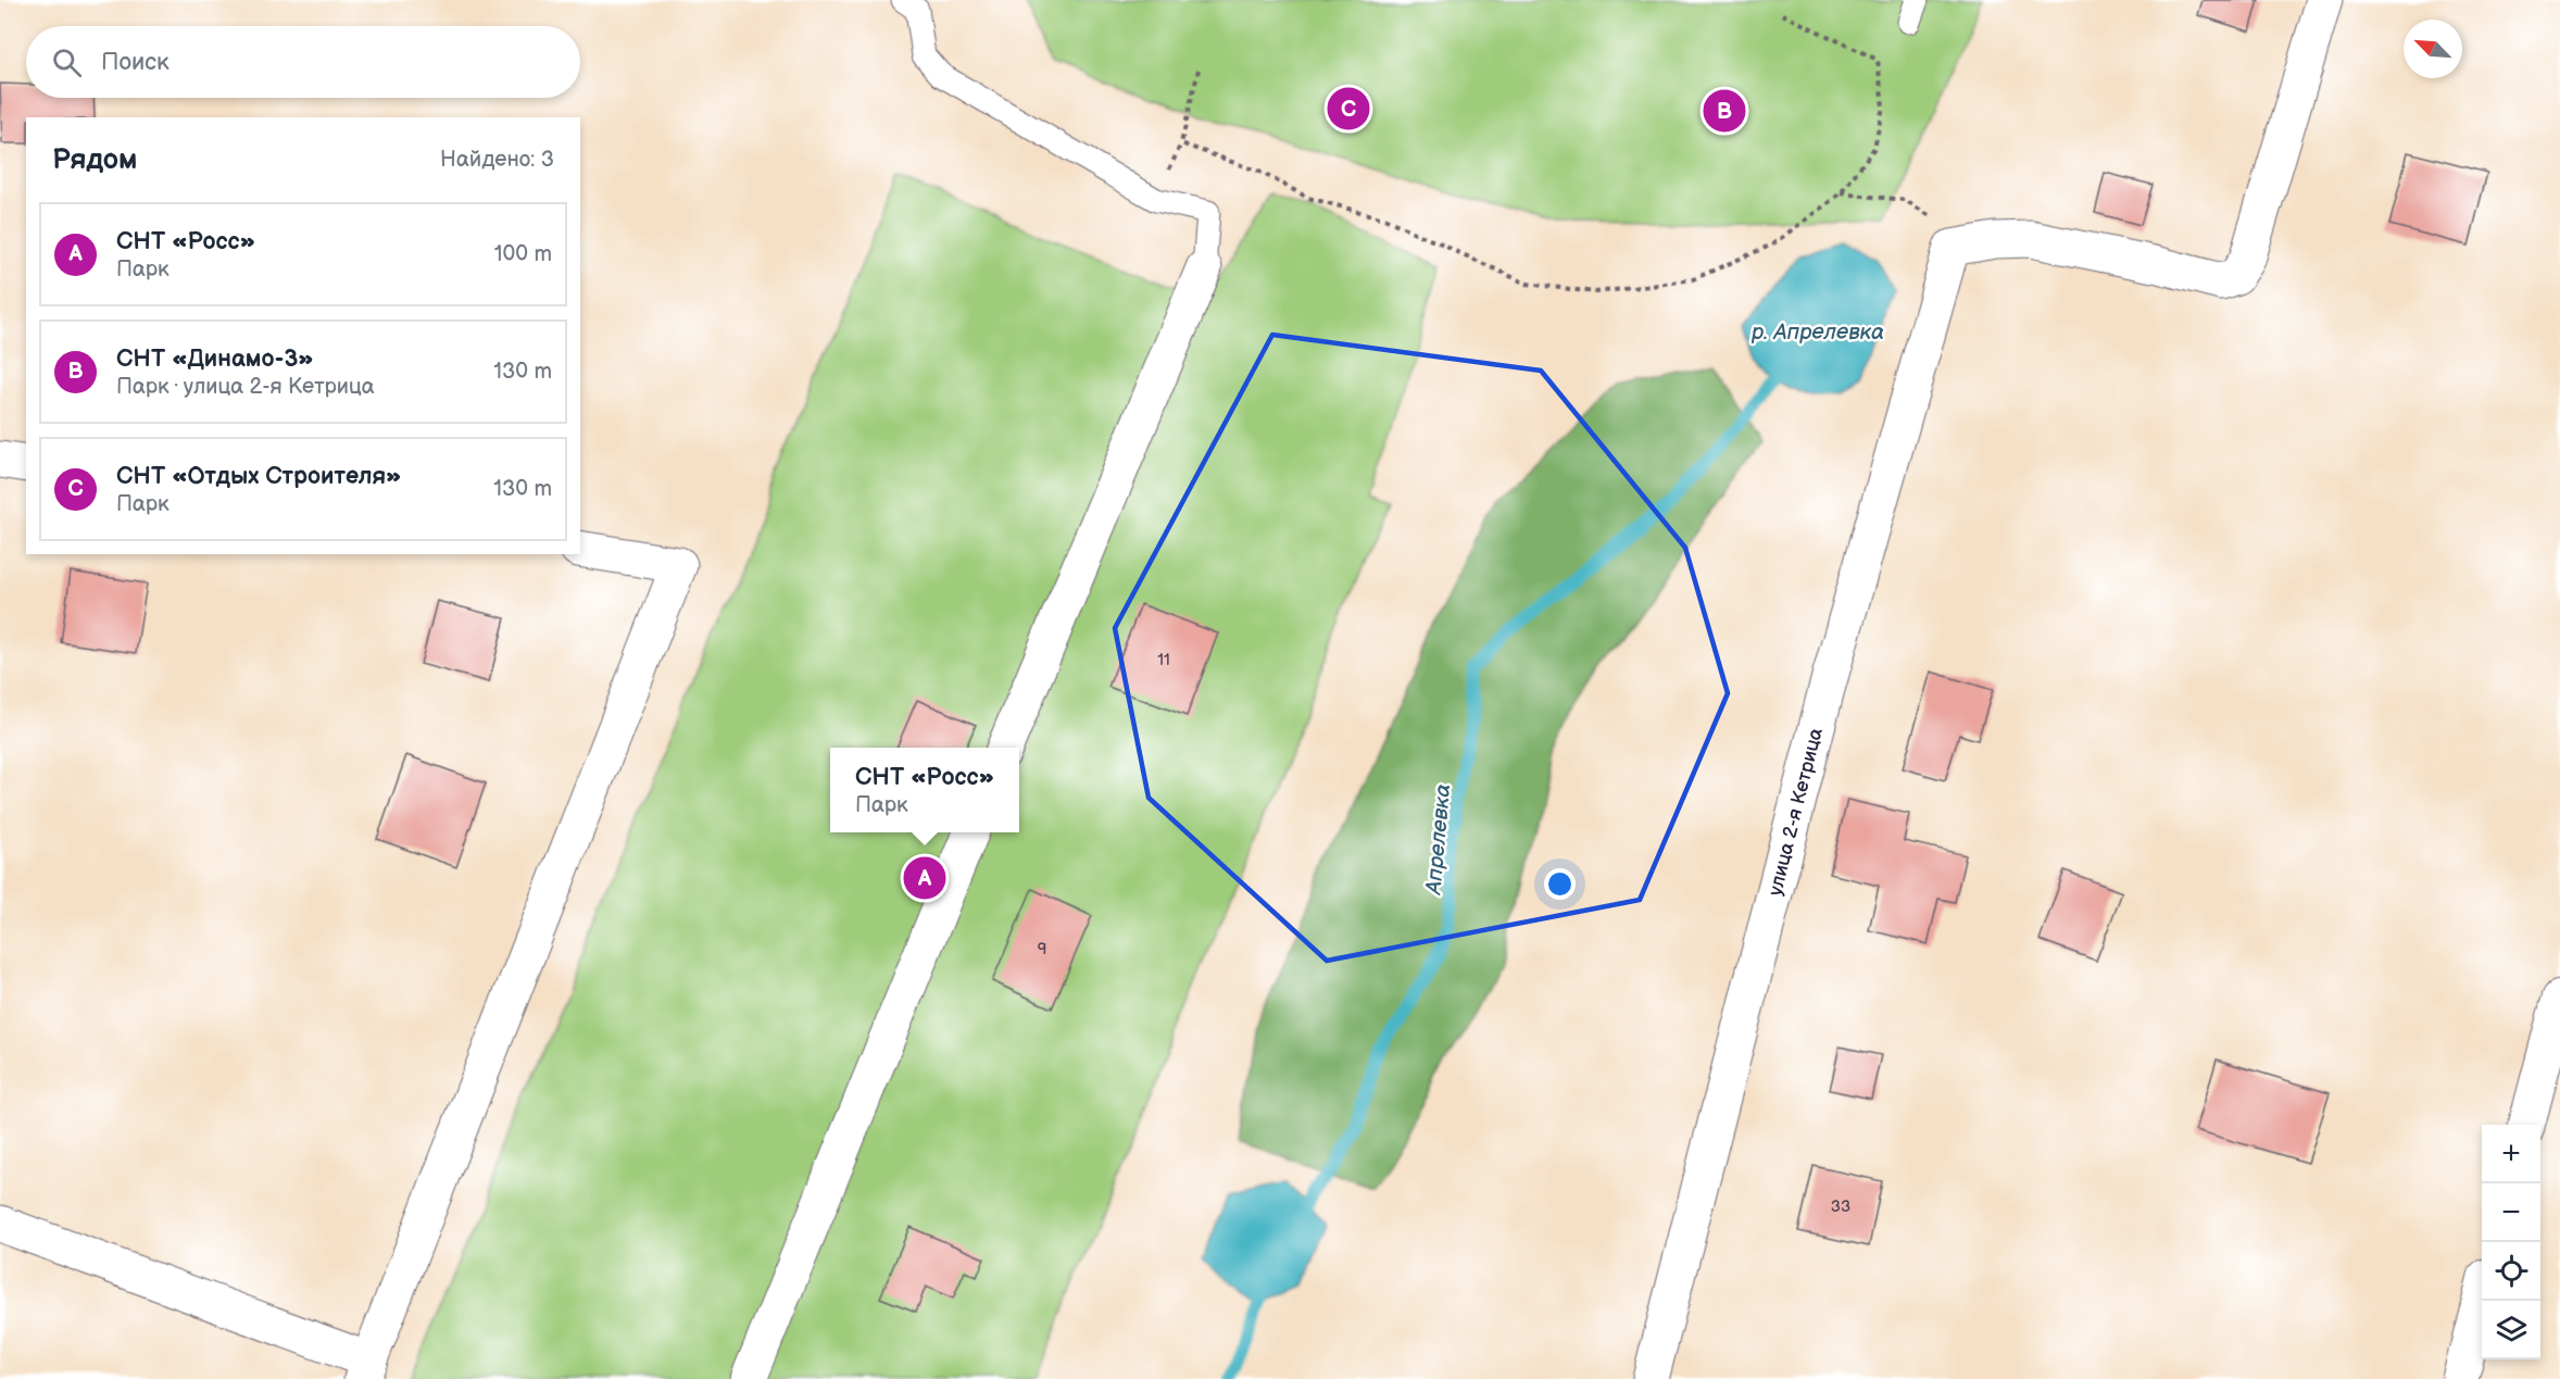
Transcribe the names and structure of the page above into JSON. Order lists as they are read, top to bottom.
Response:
{
  "streets": {
    "street": ["улица 2-я Кетрица"]
  },
  "water": ["р. Апрелевка", "Апрелевка"],
  "house_numbers": ["11", "9", "33"],
  "north": "top left",
  "page": {
    "search": "Поиск",
    "pins": ["C", "B", "A"],
    "heading": ["Рядом", "Найдено: 3"],
    "list": [
      {
        "mark": "A",
        "name": "СНТ «Росс»",
        "note": "Парк",
        "value": "100 m"
      },
      {
        "mark": "B",
        "name": "СНТ «Динамо-3»",
        "note": "Парк · улица 2-я Кетрица",
        "value": "130 m"
      },
      {
        "mark": "C",
        "name": "СНТ «Отдых Строителя»",
        "note": "Парк",
        "value": "130 m"
      }
    ],
    "popup": ["СНТ «Росс»", "Парк"],
    "map_buttons": ["+", "−"]
  }
}
